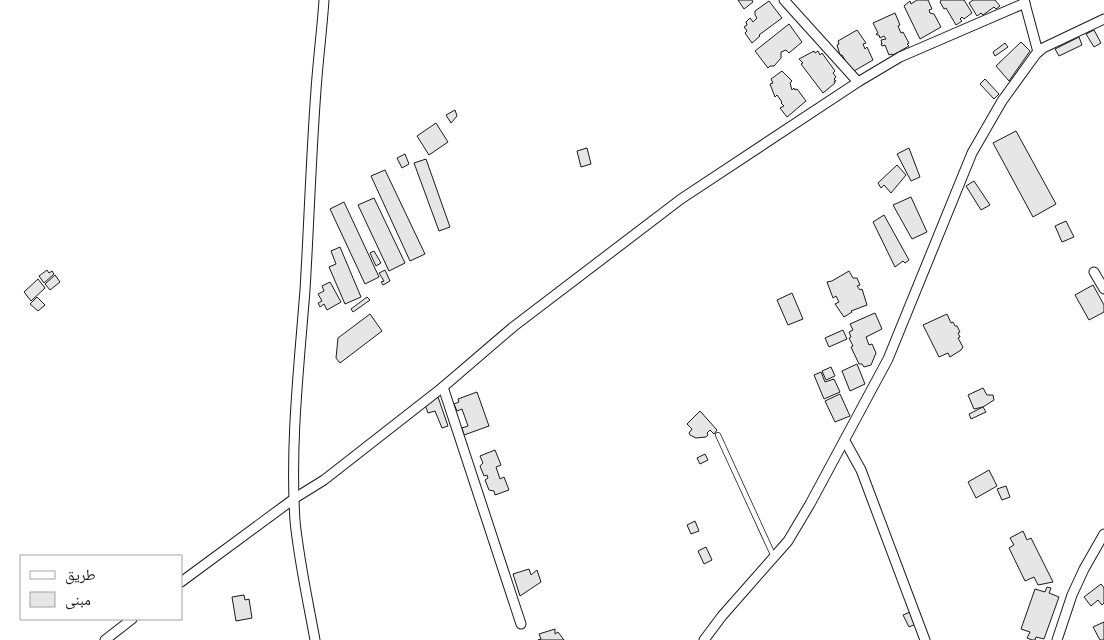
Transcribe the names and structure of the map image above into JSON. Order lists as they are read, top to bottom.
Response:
{
  "legend": ["طريق", "مبنى"]
}
